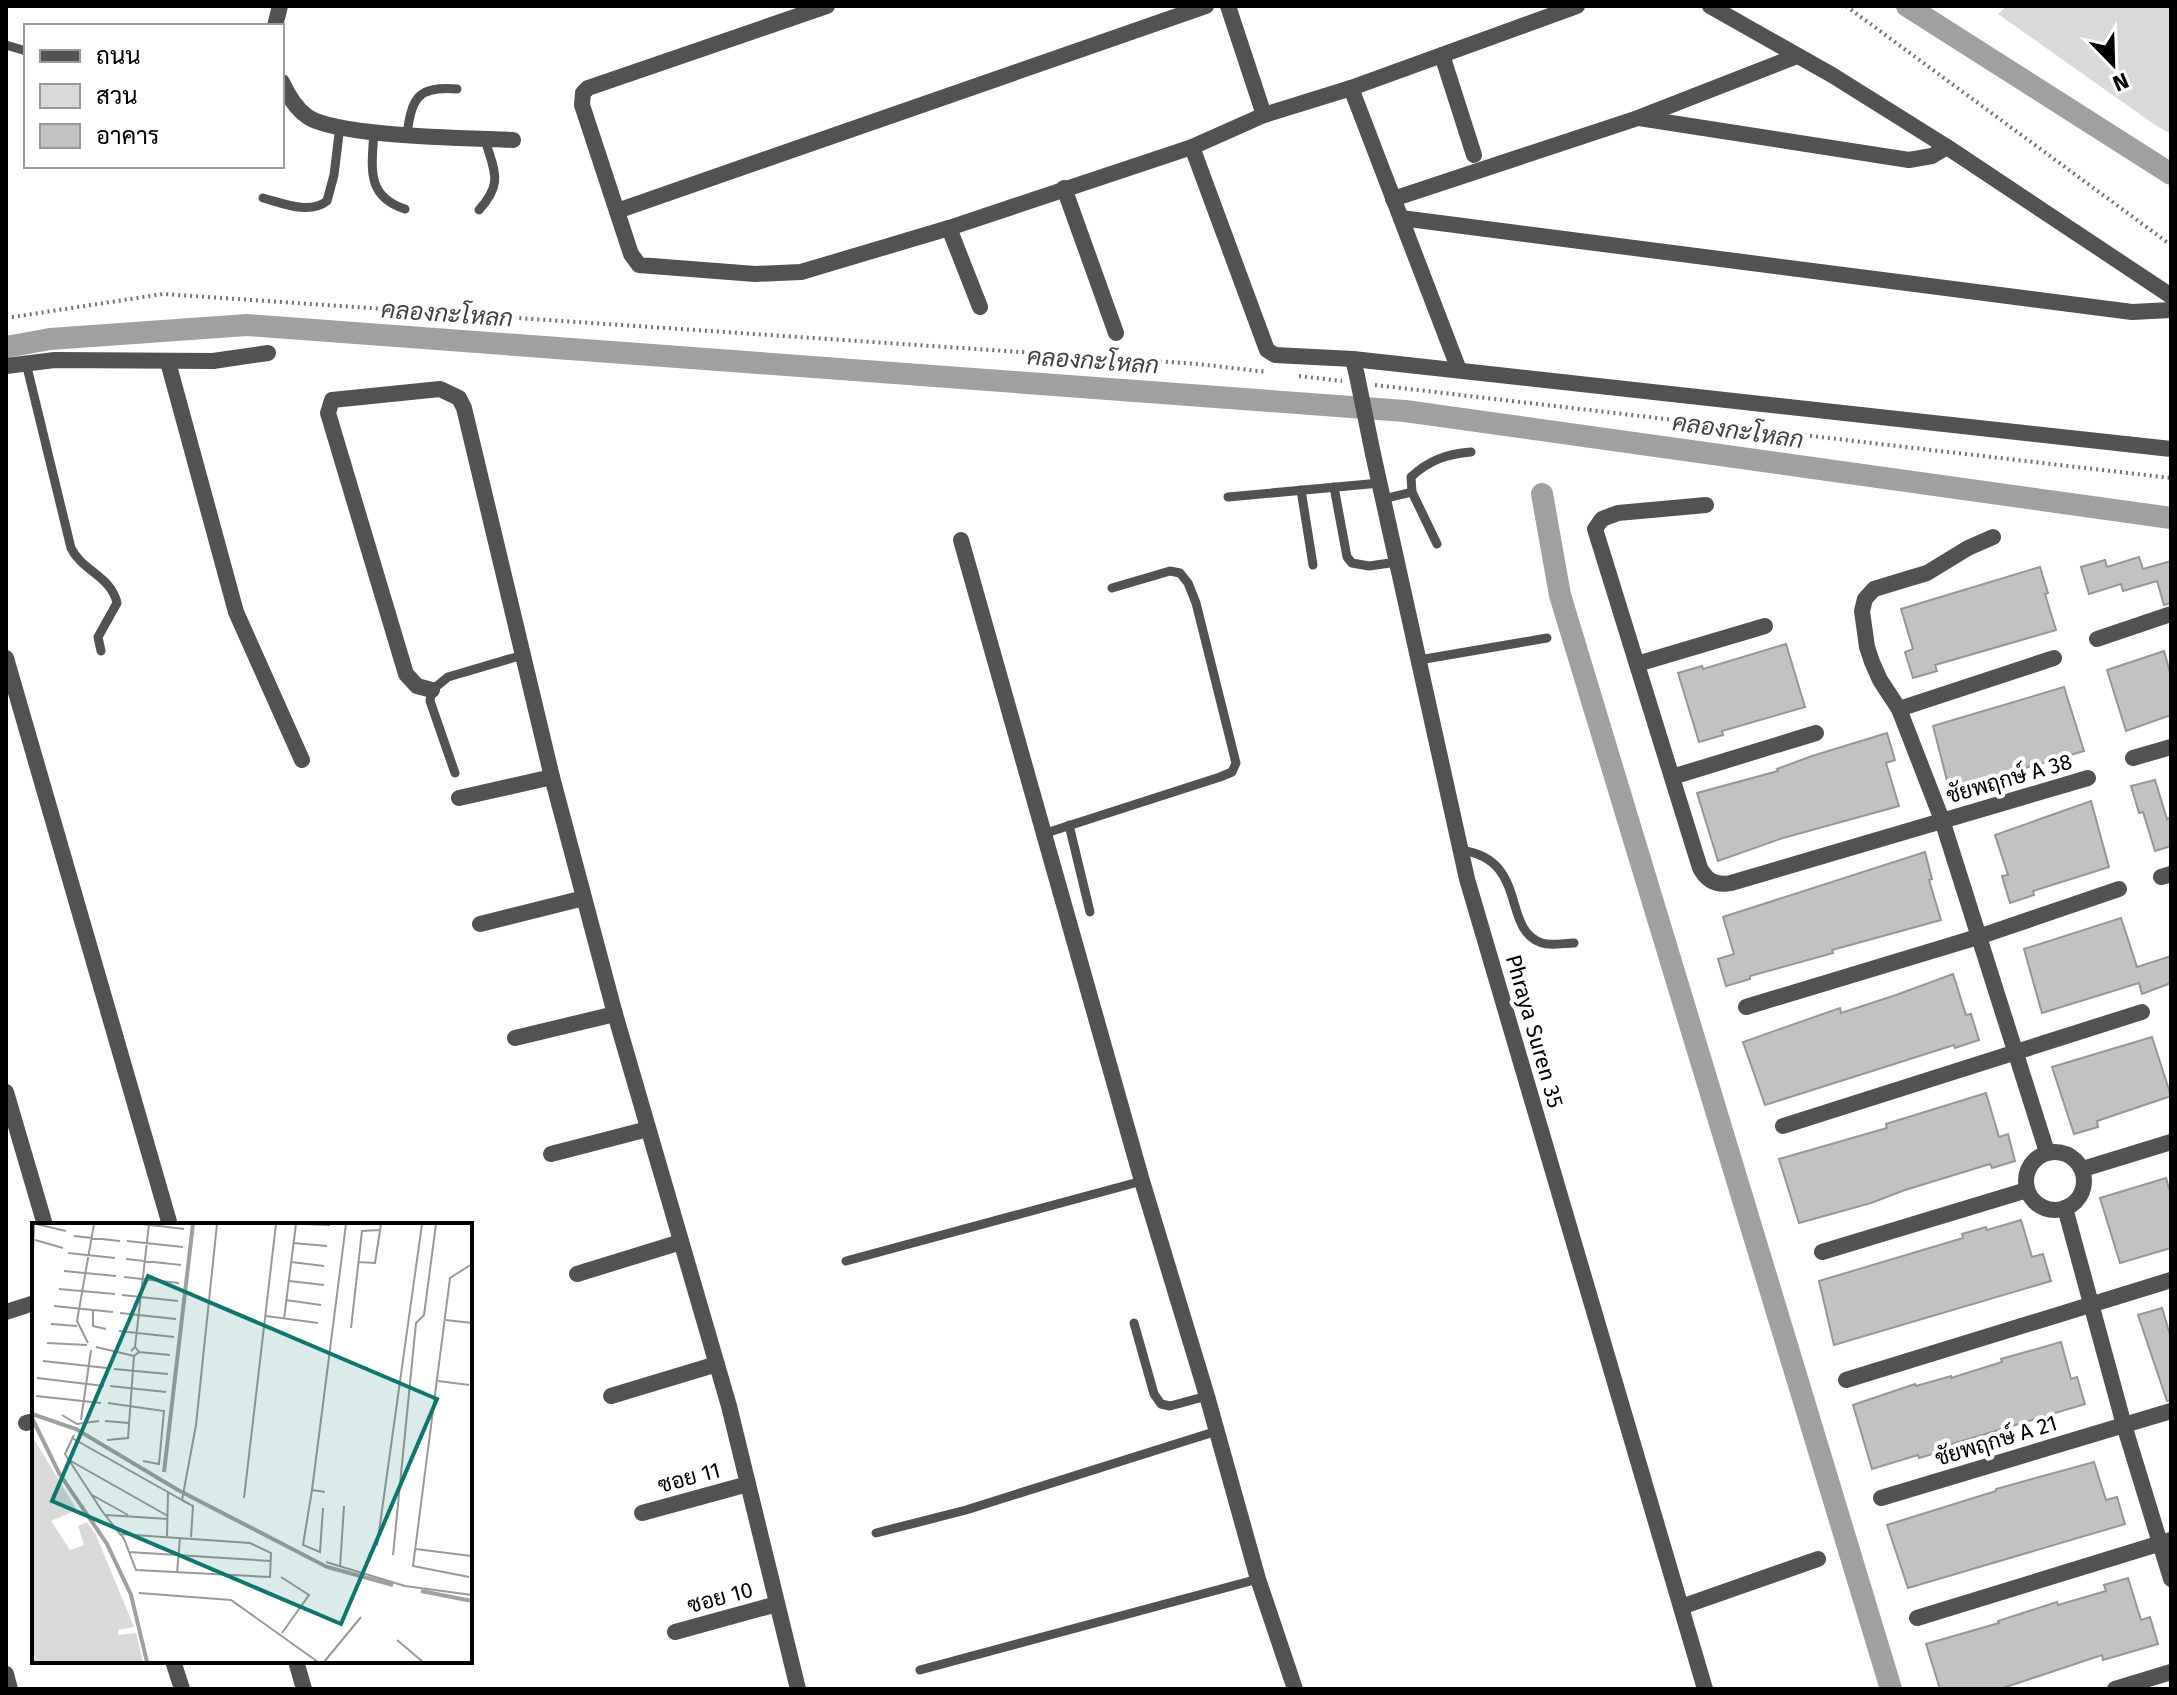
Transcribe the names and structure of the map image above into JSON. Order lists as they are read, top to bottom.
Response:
{
  "streets": {
    "street": [
      "ชัยพฤกษ์ A 38",
      "Phraya Suren 35",
      "ชัยพฤกษ์ A 21",
      "ซอย 11",
      "ซอย 10"
    ]
  },
  "water": ["คลองกะโหลก"],
  "legend": ["ถนน", "สวน", "อาคาร"],
  "north": "bottom right"
}
